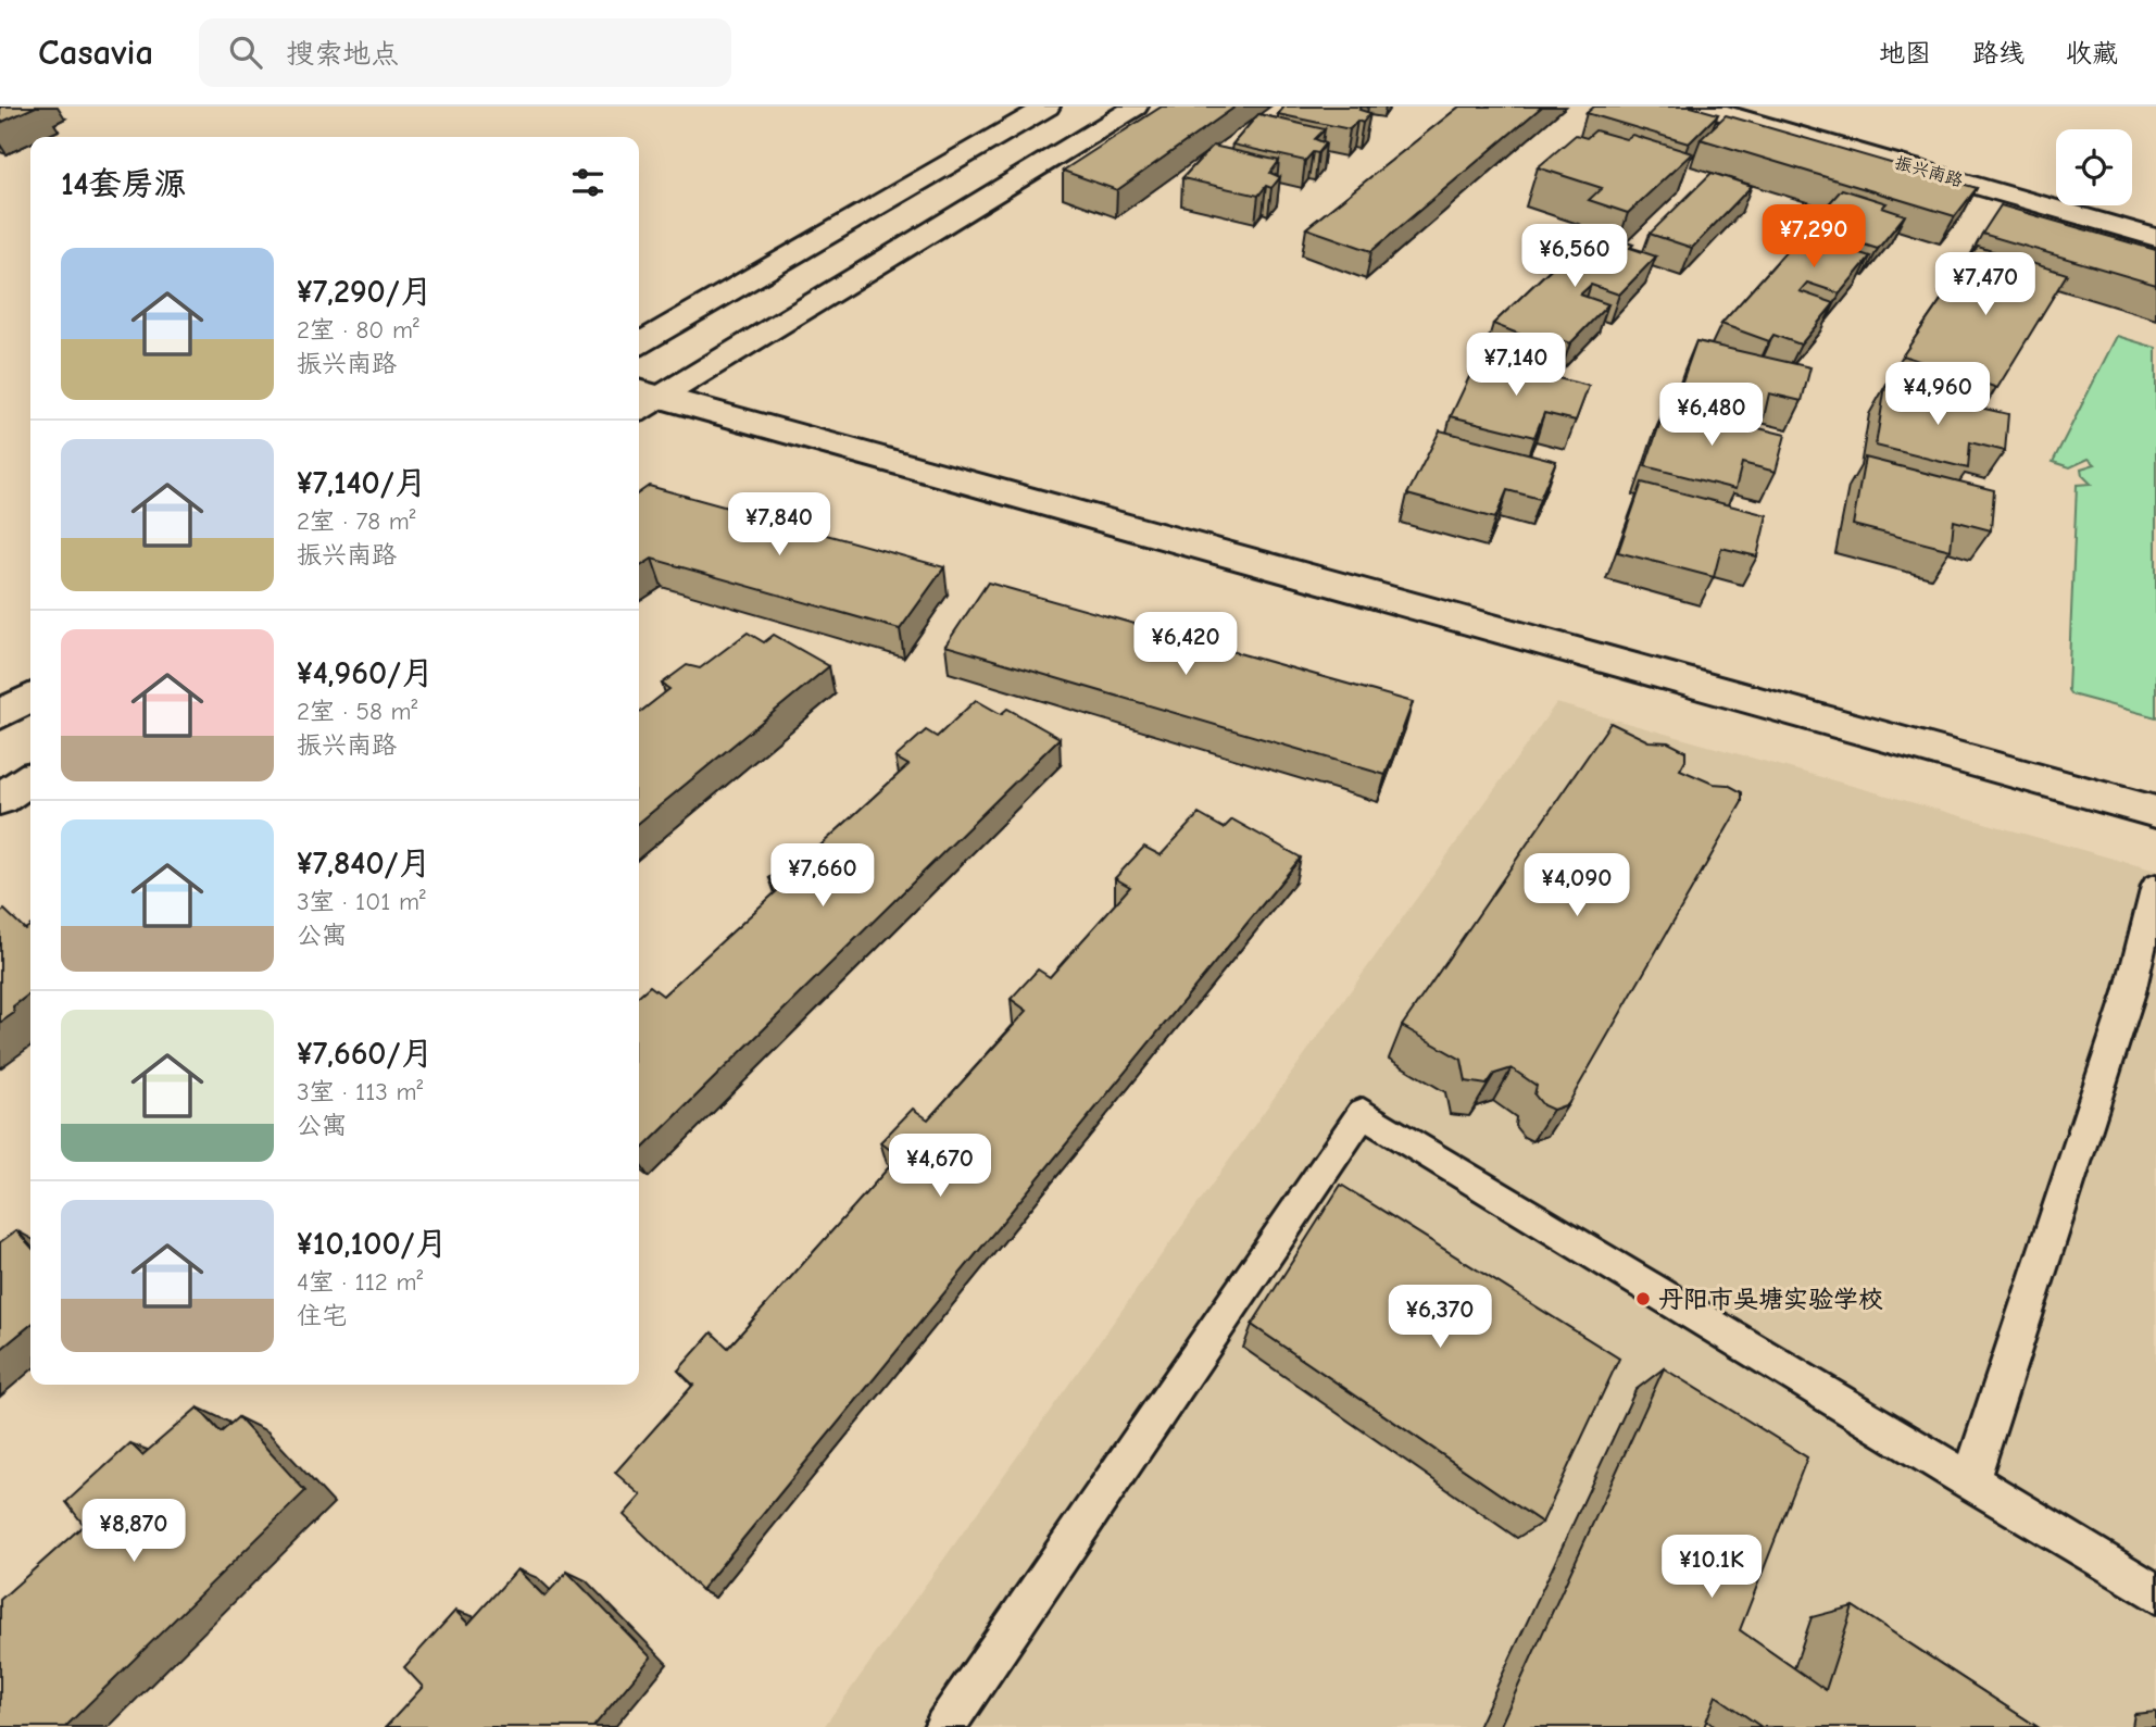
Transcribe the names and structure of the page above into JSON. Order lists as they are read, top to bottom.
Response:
{
  "streets": {
    "street": ["振兴南路"]
  },
  "places": ["丹阳市吴塘实验学校"],
  "page": {
    "header": "Casavia",
    "search": "搜索地点",
    "nav": ["地图", "路线", "收藏"],
    "heading": "14套房源",
    "price": [
      "¥7,290",
      "¥6,560",
      "¥7,470",
      "¥7,140",
      "¥4,960",
      "¥6,480",
      "¥7,840",
      "¥6,420",
      "¥7,660",
      "¥4,090",
      "¥4,670",
      "¥6,370",
      "¥8,870",
      "¥10.1K"
    ],
    "list": [
      {
        "name": "¥7,290/月",
        "note": "2室 · 80 m² · 振兴南路"
      },
      {
        "name": "¥7,140/月",
        "note": "2室 · 78 m² · 振兴南路"
      },
      {
        "name": "¥4,960/月",
        "note": "2室 · 58 m² · 振兴南路"
      },
      {
        "name": "¥7,840/月",
        "note": "3室 · 101 m² · 公寓"
      },
      {
        "name": "¥7,660/月",
        "note": "3室 · 113 m² · 公寓"
      },
      {
        "name": "¥10,100/月",
        "note": "4室 · 112 m² · 住宅"
      }
    ]
  }
}
